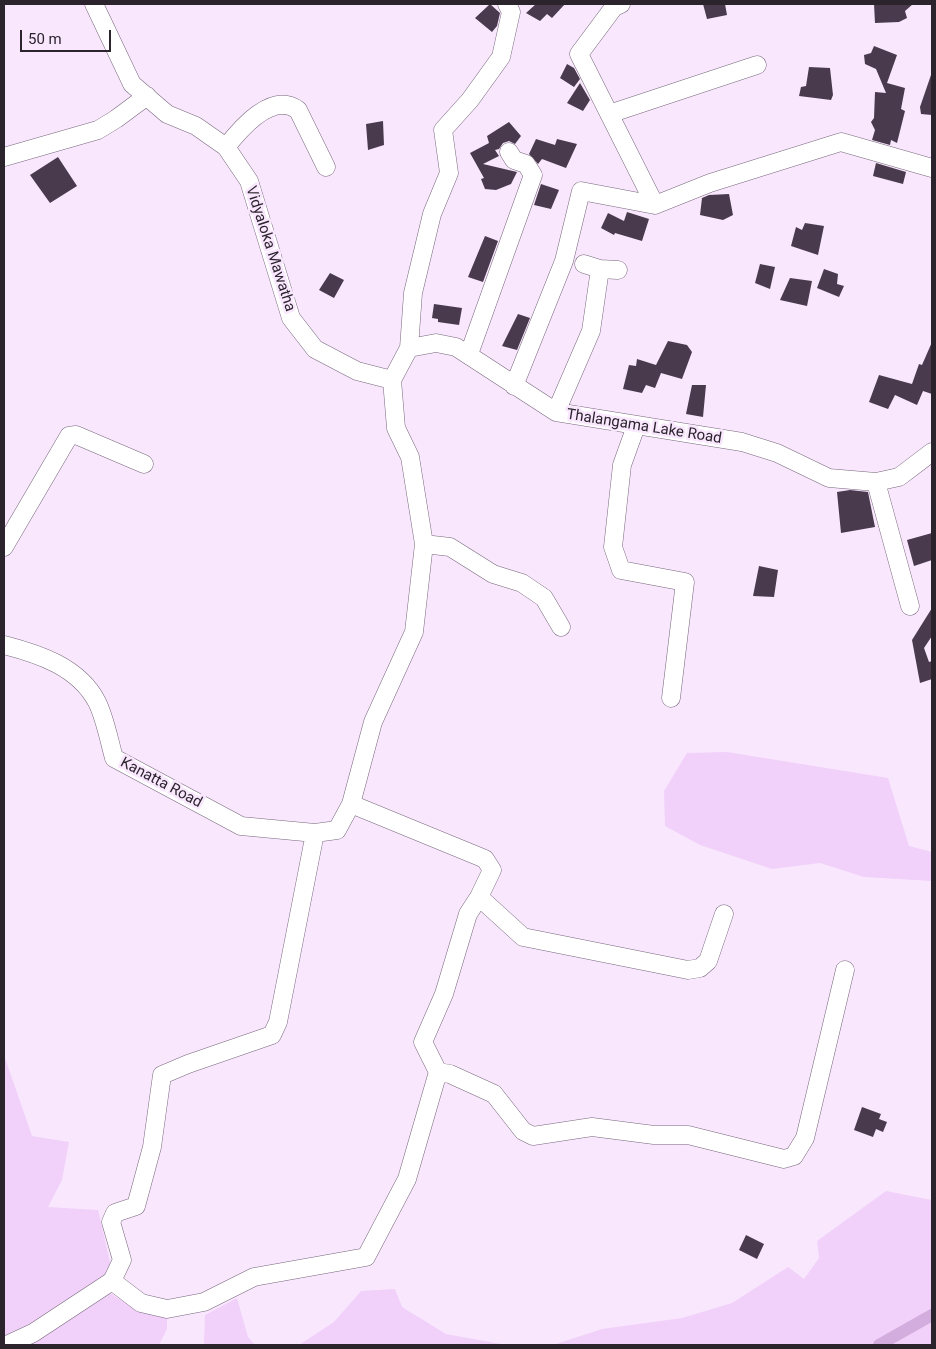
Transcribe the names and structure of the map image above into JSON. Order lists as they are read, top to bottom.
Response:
{
  "streets": {
    "street": ["Vidyaloka Mawatha", "Thalangama Lake Road", "Kanatta Road"]
  },
  "scale_bar": "50 m"
}
